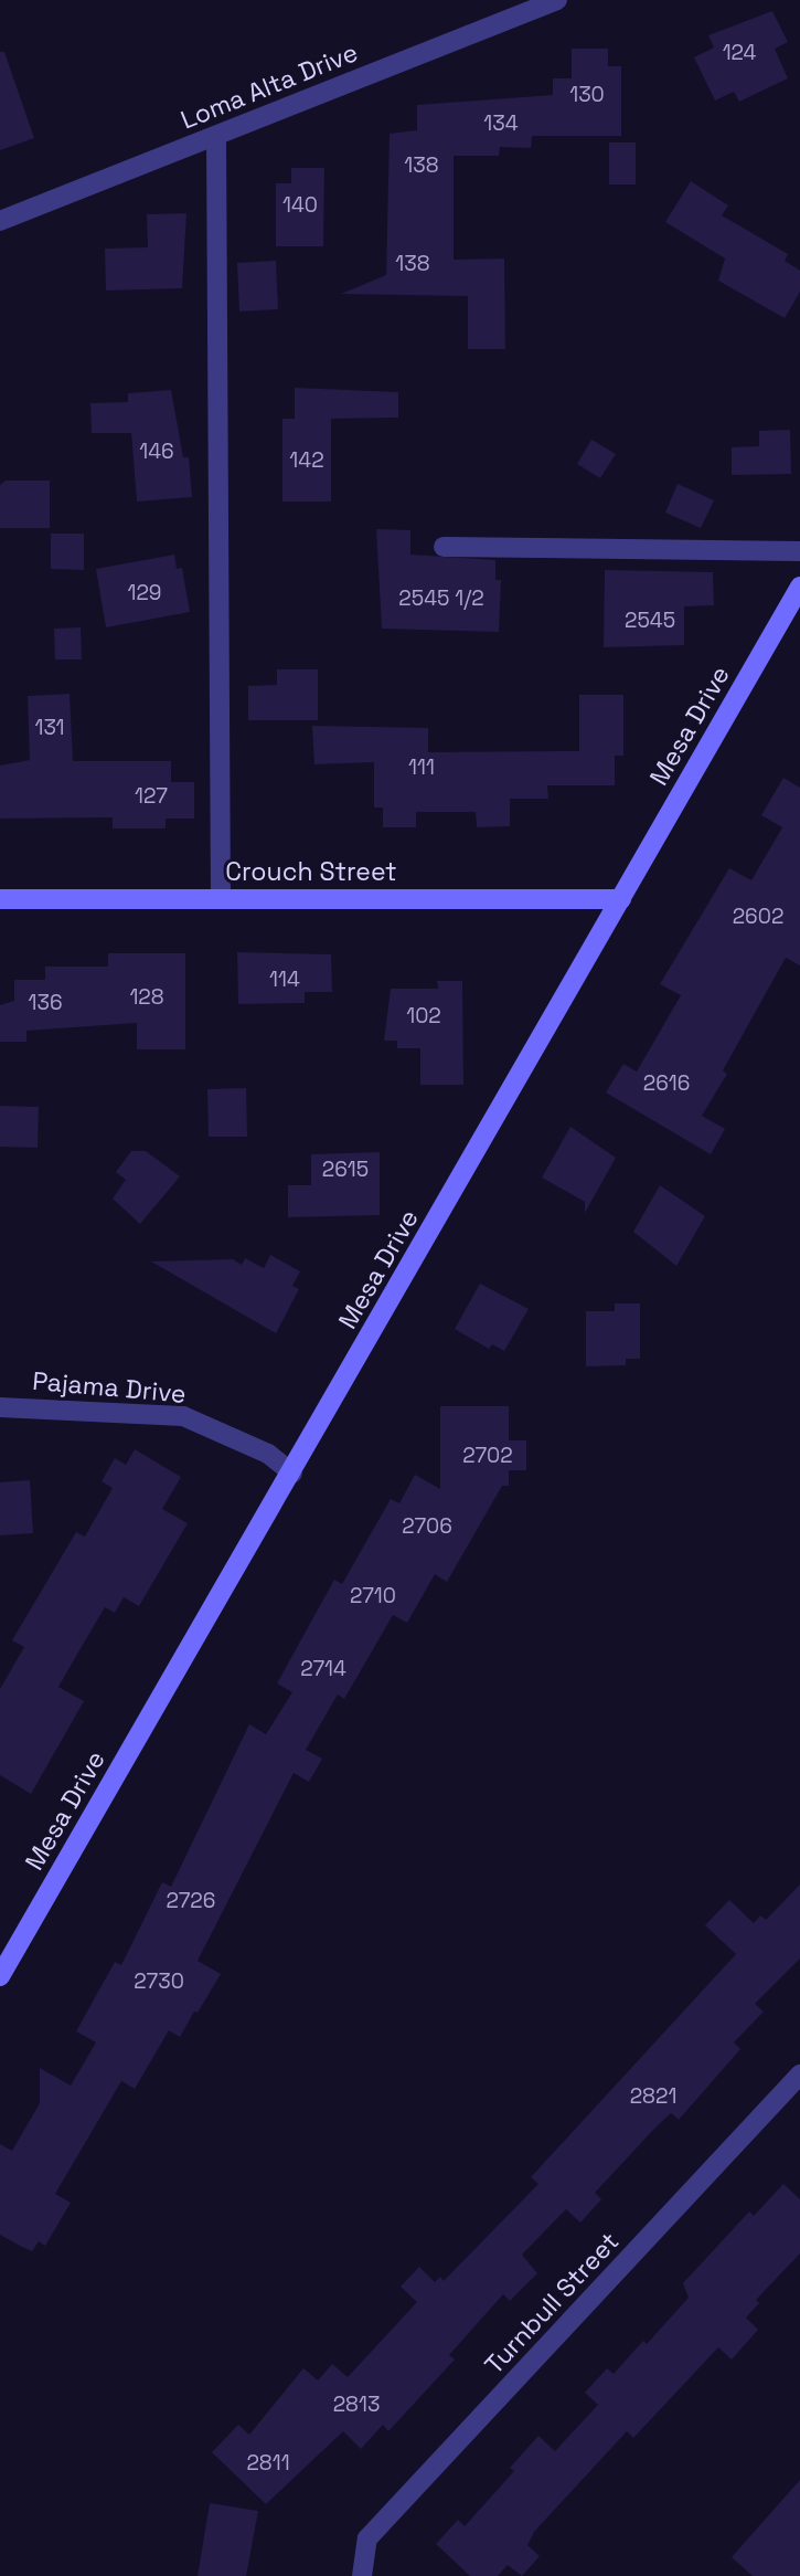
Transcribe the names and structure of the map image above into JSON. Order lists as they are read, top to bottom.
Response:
{
  "streets": {
    "main road": ["Mesa Drive", "Crouch Street"],
    "street": ["Loma Alta Drive", "Pajama Drive", "Turnbull Street"]
  },
  "crossings": [
    ["Mesa Drive", "Crouch Street"],
    ["Mesa Drive", "Pajama Drive"]
  ],
  "house_numbers": [
    "124",
    "130",
    "134",
    "138",
    "140",
    "138",
    "146",
    "142",
    "129",
    "2545 1/2",
    "2545",
    "131",
    "111",
    "127",
    "2602",
    "114",
    "128",
    "136",
    "102",
    "2616",
    "2615",
    "2702",
    "2706",
    "2710",
    "2714",
    "2726",
    "2730",
    "2821",
    "2813",
    "2811"
  ]
}
